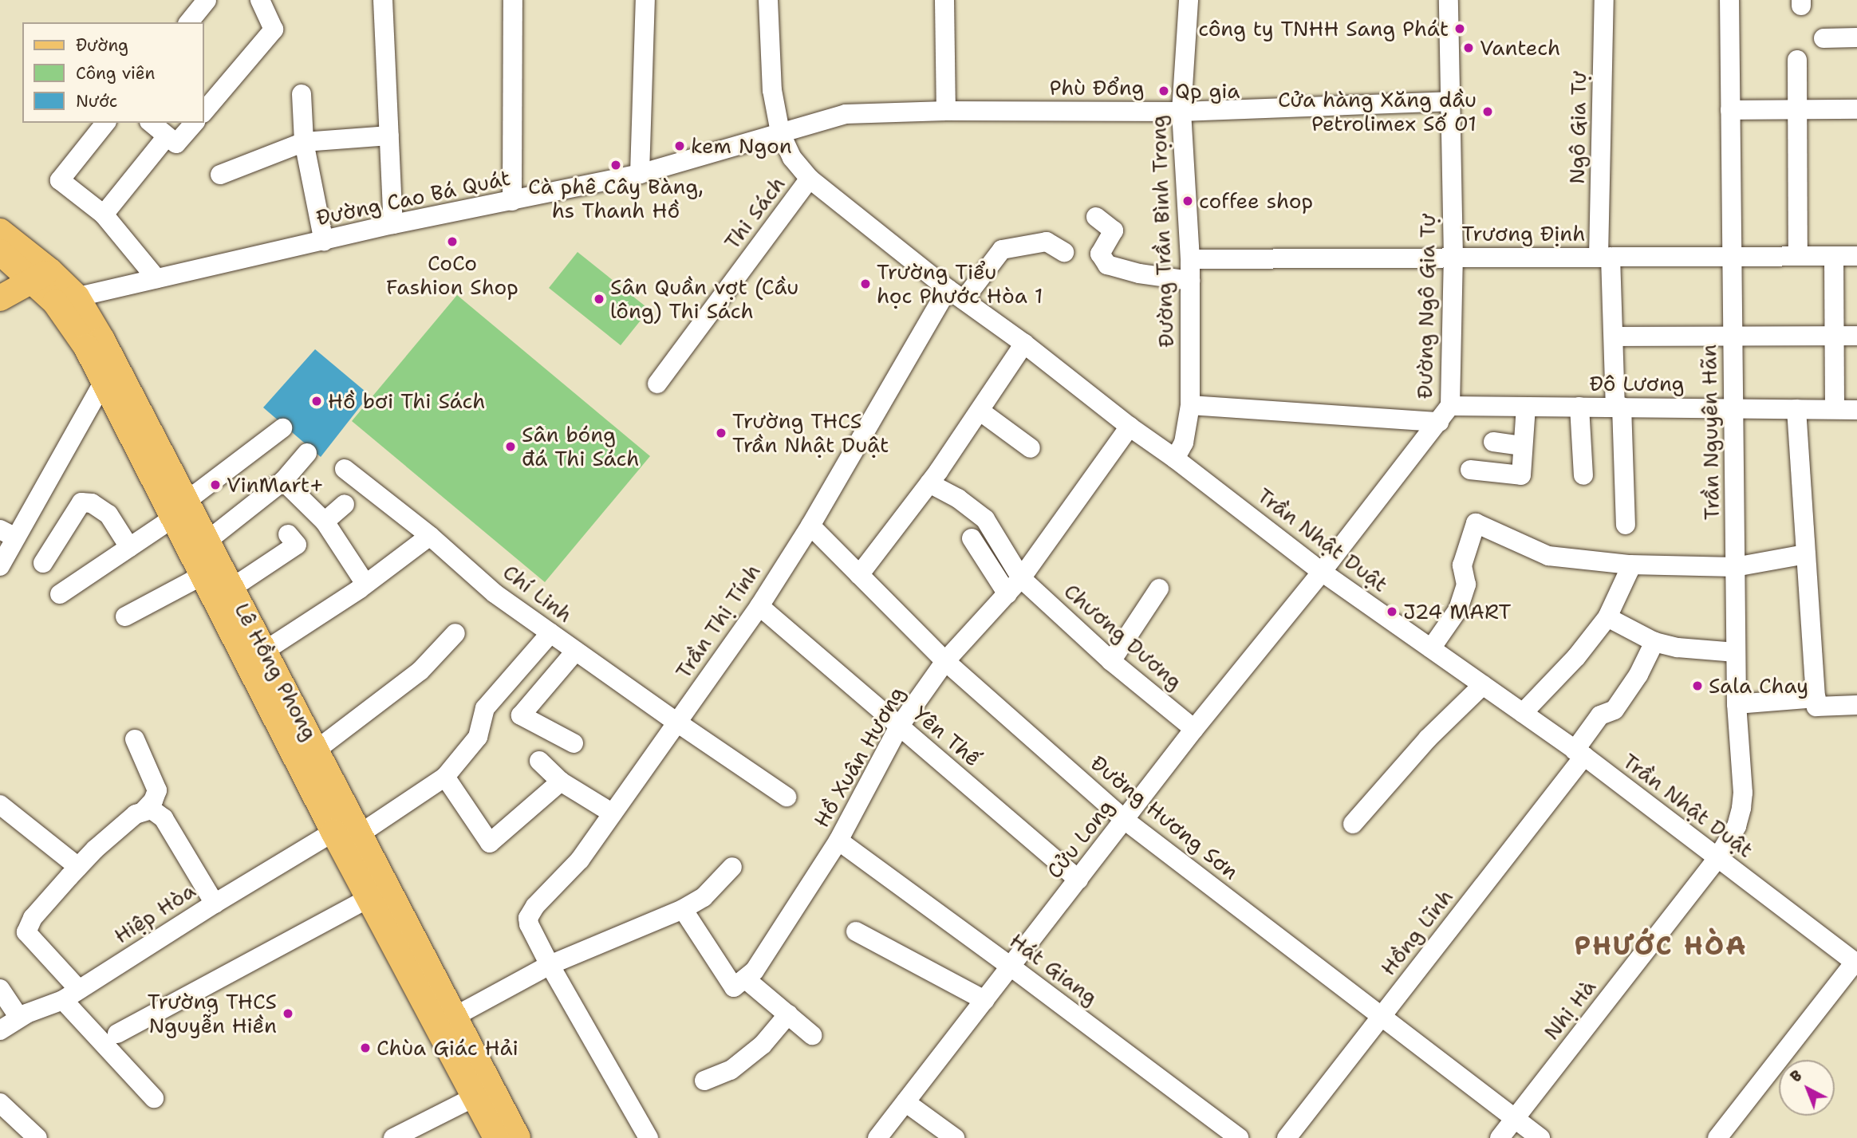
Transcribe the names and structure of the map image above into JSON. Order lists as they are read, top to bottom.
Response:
{
  "streets": {
    "main road": ["Lê Hồng Phong"],
    "street": [
      "Phù Đổng",
      "Ngô Gia Tự",
      "Đường Cao Bá Quát",
      "Thi Sách",
      "Đường Trần Bình Trọng",
      "Trương Định",
      "Đường Ngô Gia Tự",
      "Đô Lương",
      "Trần Nguyên Hãn",
      "Trần Nhật Duật",
      "Chí Linh",
      "Trần Thị Tính",
      "Chương Dương",
      "Yên Thế",
      "Hồ Xuân Hương",
      "Đường Hương Sơn",
      "Cửu Long",
      "Hiệp Hòa",
      "Hồng Lĩnh",
      "Hát Giang",
      "Nhị Hà"
    ]
  },
  "crossings": [
    ["Phù Đổng", "Đường Cao Bá Quát"],
    ["Phù Đổng", "Đường Trần Bình Trọng"],
    ["Phù Đổng", "Đường Ngô Gia Tự"],
    ["Phù Đổng", "Trần Nhật Duật"],
    ["Ngô Gia Tự", "Trương Định"],
    ["Ngô Gia Tự", "Đô Lương"],
    ["Đường Cao Bá Quát", "Trần Nhật Duật"],
    ["Đường Cao Bá Quát", "Lê Hồng Phong"],
    ["Thi Sách", "Trần Nhật Duật"],
    ["Đường Trần Bình Trọng", "Trương Định"],
    ["Đường Trần Bình Trọng", "Đô Lương"],
    ["Đường Trần Bình Trọng", "Trần Nhật Duật"],
    ["Trương Định", "Đường Ngô Gia Tự"],
    ["Trương Định", "Trần Nguyên Hãn"],
    ["Đường Ngô Gia Tự", "Đô Lương"],
    ["Đường Ngô Gia Tự", "Trần Nhật Duật"],
    ["Đường Ngô Gia Tự", "Cửu Long"],
    ["Đô Lương", "Trần Nguyên Hãn"],
    ["Trần Nguyên Hãn", "Trần Nhật Duật"],
    ["Trần Nguyên Hãn", "Nhị Hà"],
    ["Trần Nhật Duật", "Trần Thị Tính"],
    ["Trần Nhật Duật", "Hồ Xuân Hương"],
    ["Trần Nhật Duật", "Cửu Long"],
    ["Trần Nhật Duật", "Hồng Lĩnh"],
    ["Trần Nhật Duật", "Nhị Hà"],
    ["Chí Linh", "Trần Thị Tính"],
    ["Trần Thị Tính", "Yên Thế"],
    ["Trần Thị Tính", "Đường Hương Sơn"],
    ["Chương Dương", "Hồ Xuân Hương"],
    ["Chương Dương", "Cửu Long"],
    ["Lê Hồng Phong", "Hiệp Hòa"],
    ["Yên Thế", "Hồ Xuân Hương"],
    ["Yên Thế", "Cửu Long"],
    ["Hồ Xuân Hương", "Đường Hương Sơn"],
    ["Hồ Xuân Hương", "Hát Giang"],
    ["Đường Hương Sơn", "Cửu Long"],
    ["Đường Hương Sơn", "Hồng Lĩnh"],
    ["Đường Hương Sơn", "Nhị Hà"],
    ["Cửu Long", "Hát Giang"]
  ],
  "districts": ["PHƯỚC HÒA"],
  "places": [
    "công ty TNHH Sang Phát",
    "Vantech",
    "Qp gia",
    "Cửa hàng Xăng dầu Petrolimex Số 01",
    "kem Ngon",
    "Cà phê Cây Bàng, hs Thanh Hồ",
    "coffee shop",
    "CoCo Fashion Shop",
    "Trường Tiểu học Phước Hòa 1",
    "Sân Quần vợt (Cầu lông) Thi Sách",
    "Hồ bơi Thi Sách",
    "Trường THCS Trần Nhật Duật",
    "Sân bóng đá Thi Sách",
    "VinMart+",
    "J24 MART",
    "Sala Chay",
    "Trường THCS Nguyễn Hiền",
    "Chùa Giác Hải"
  ],
  "legend": ["Đường", "Công viên", "Nước"],
  "north": "top left"
}
